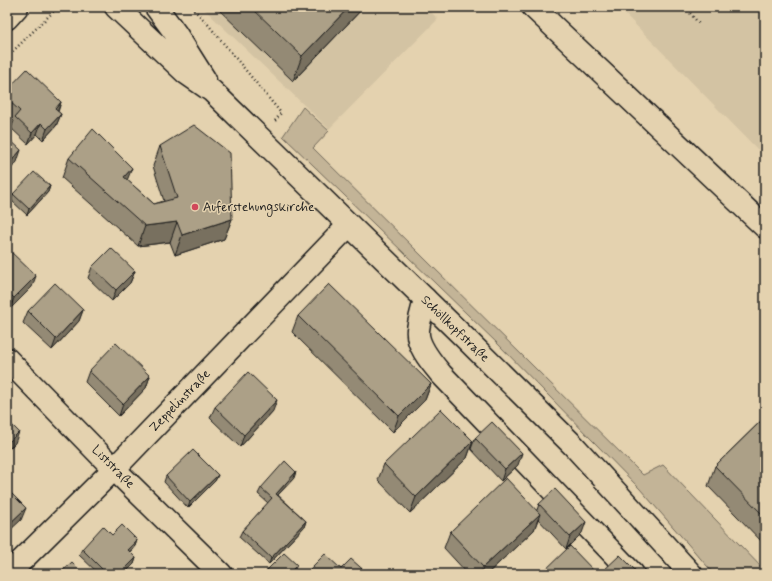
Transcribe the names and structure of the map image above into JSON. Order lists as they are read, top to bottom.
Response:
{
  "streets": {
    "main road": ["Schöllkopfstraße", "Zeppelinstraße", "Liststraße"]
  },
  "crossings": [
    ["Schöllkopfstraße", "Zeppelinstraße"],
    ["Zeppelinstraße", "Liststraße"]
  ],
  "places": ["Auferstehungskirche"]
}
